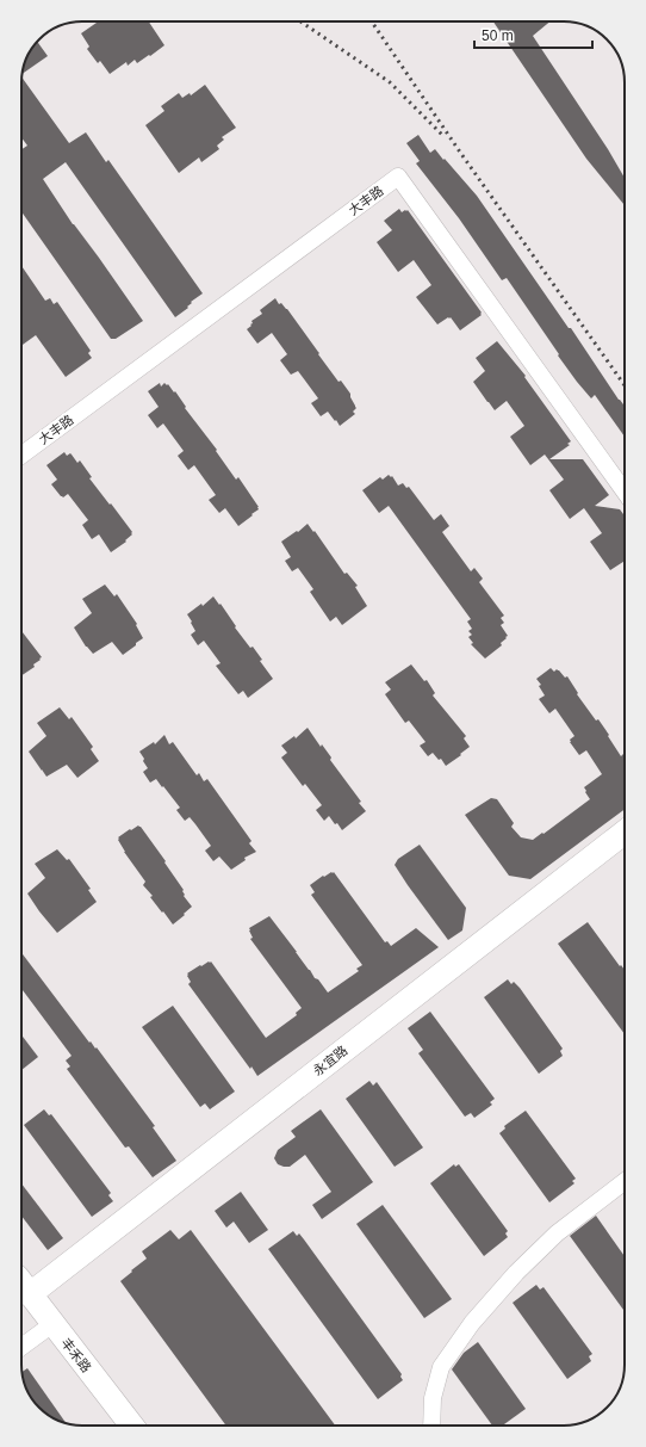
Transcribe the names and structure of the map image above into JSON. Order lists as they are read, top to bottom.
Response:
{
  "streets": {
    "street": ["大丰路", "永宜路", "丰禾路"]
  },
  "crossings": [
    ["永宜路", "丰禾路"]
  ],
  "scale_bar": "50 m"
}
